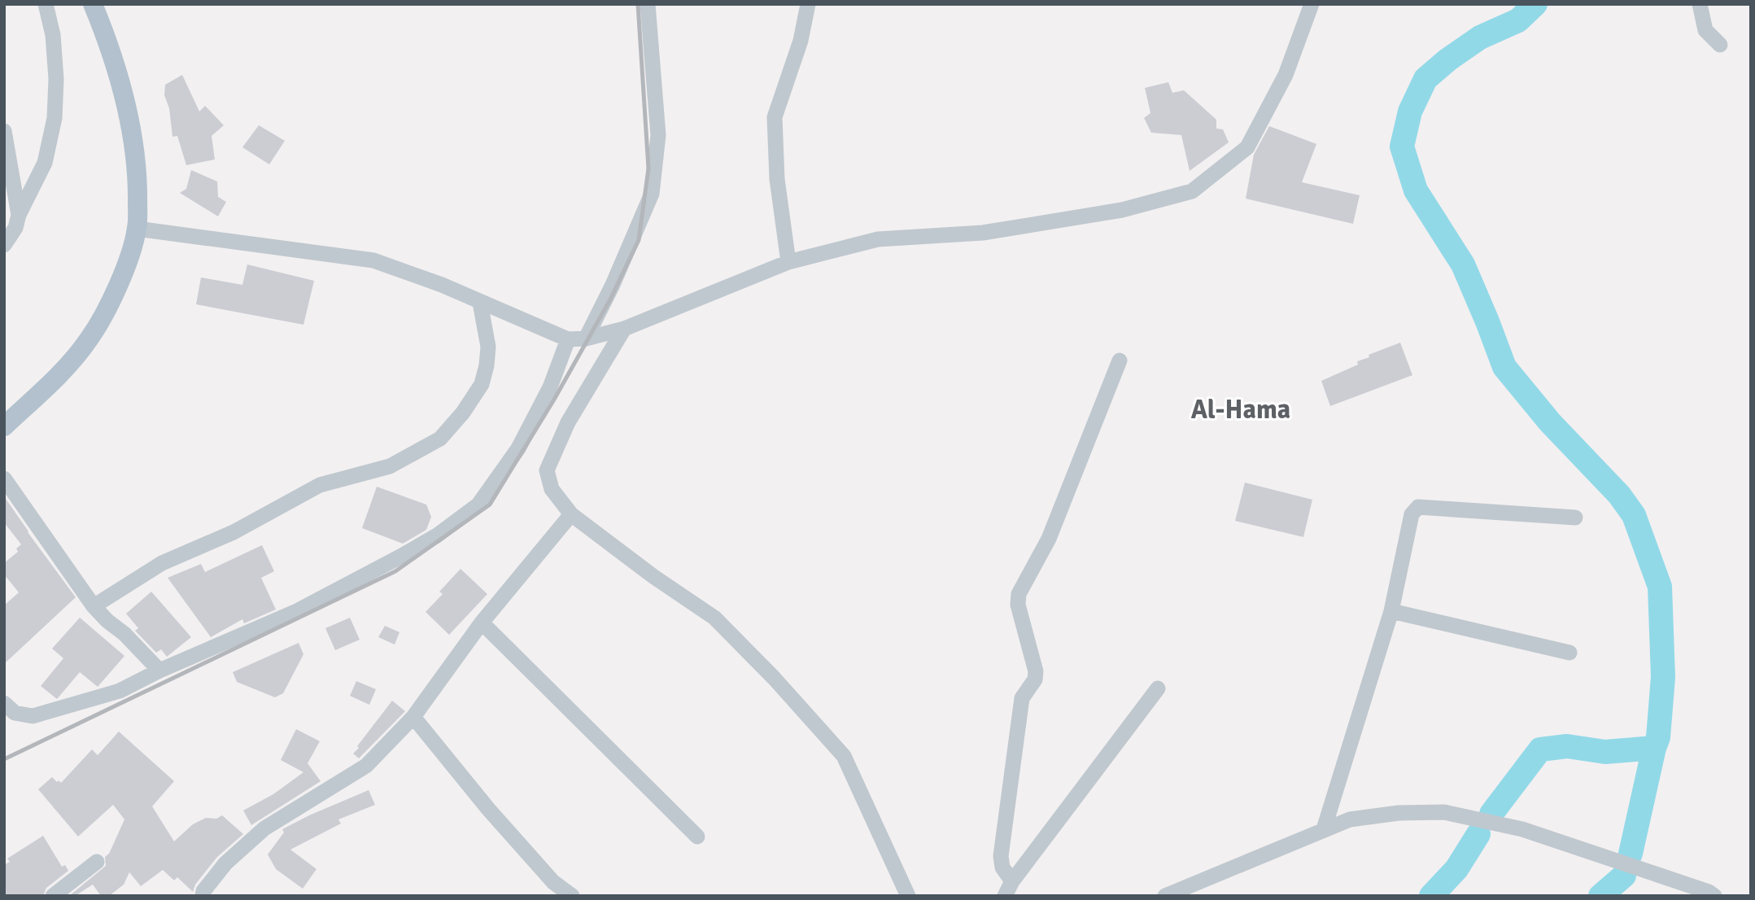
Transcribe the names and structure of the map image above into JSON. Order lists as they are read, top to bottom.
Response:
{
  "districts": ["Al-Hama"]
}
